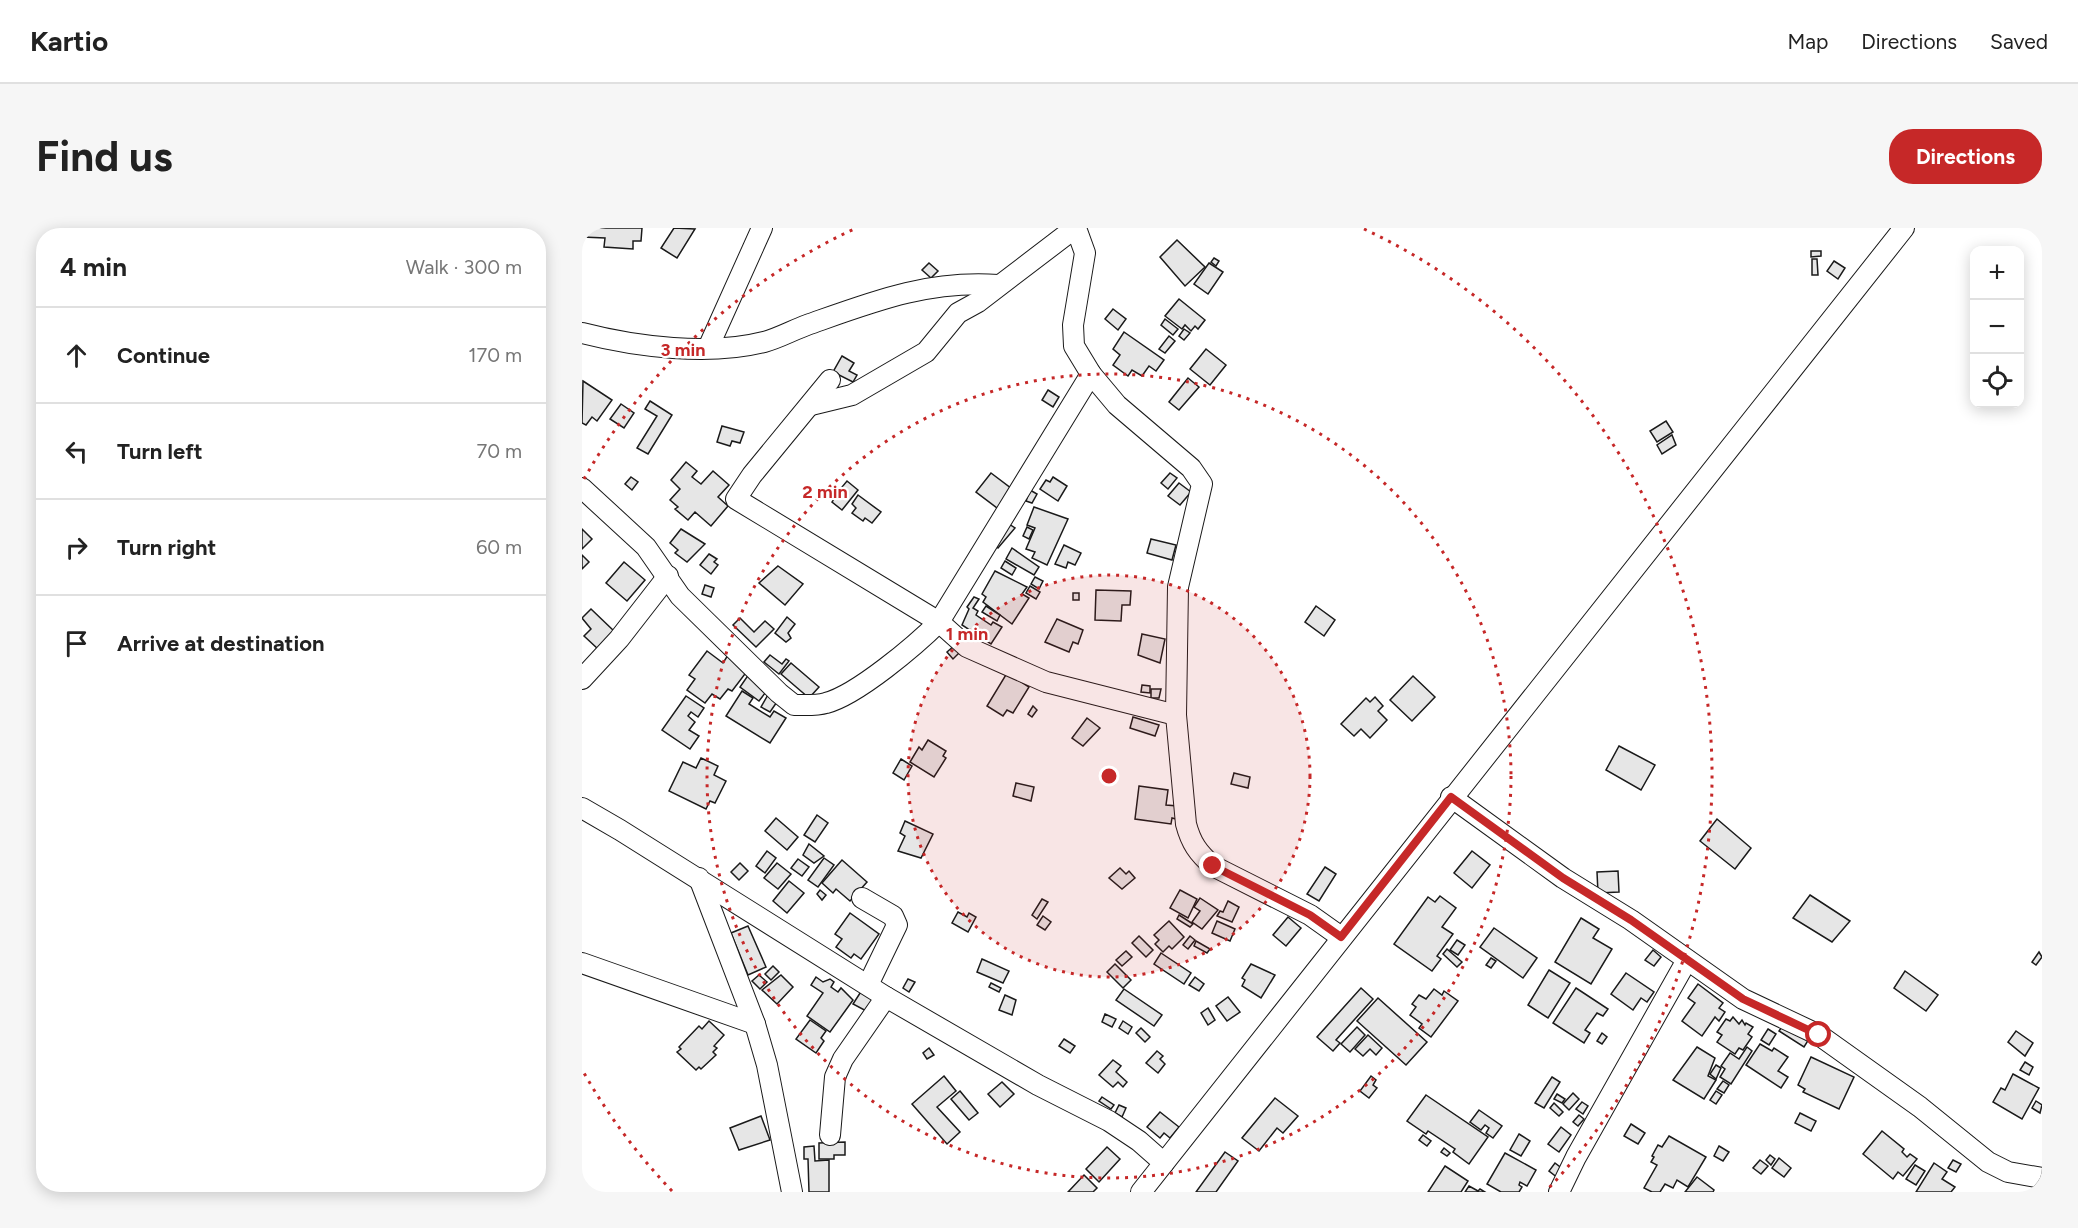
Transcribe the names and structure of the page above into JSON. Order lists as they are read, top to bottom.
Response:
{
  "page": {
    "header": "Kartio",
    "nav": ["Map", "Directions", "Saved"],
    "buttons": "Directions",
    "title": "Find us",
    "heading": ["4 min", "Walk · 300 m"],
    "map_buttons": ["+", "−"],
    "list": [
      ["Continue", "170 m"],
      ["Turn left", "70 m"],
      ["Turn right", "60 m"],
      "Arrive at destination"
    ]
  },
  "rings": ["3 min", "2 min", "1 min"]
}
